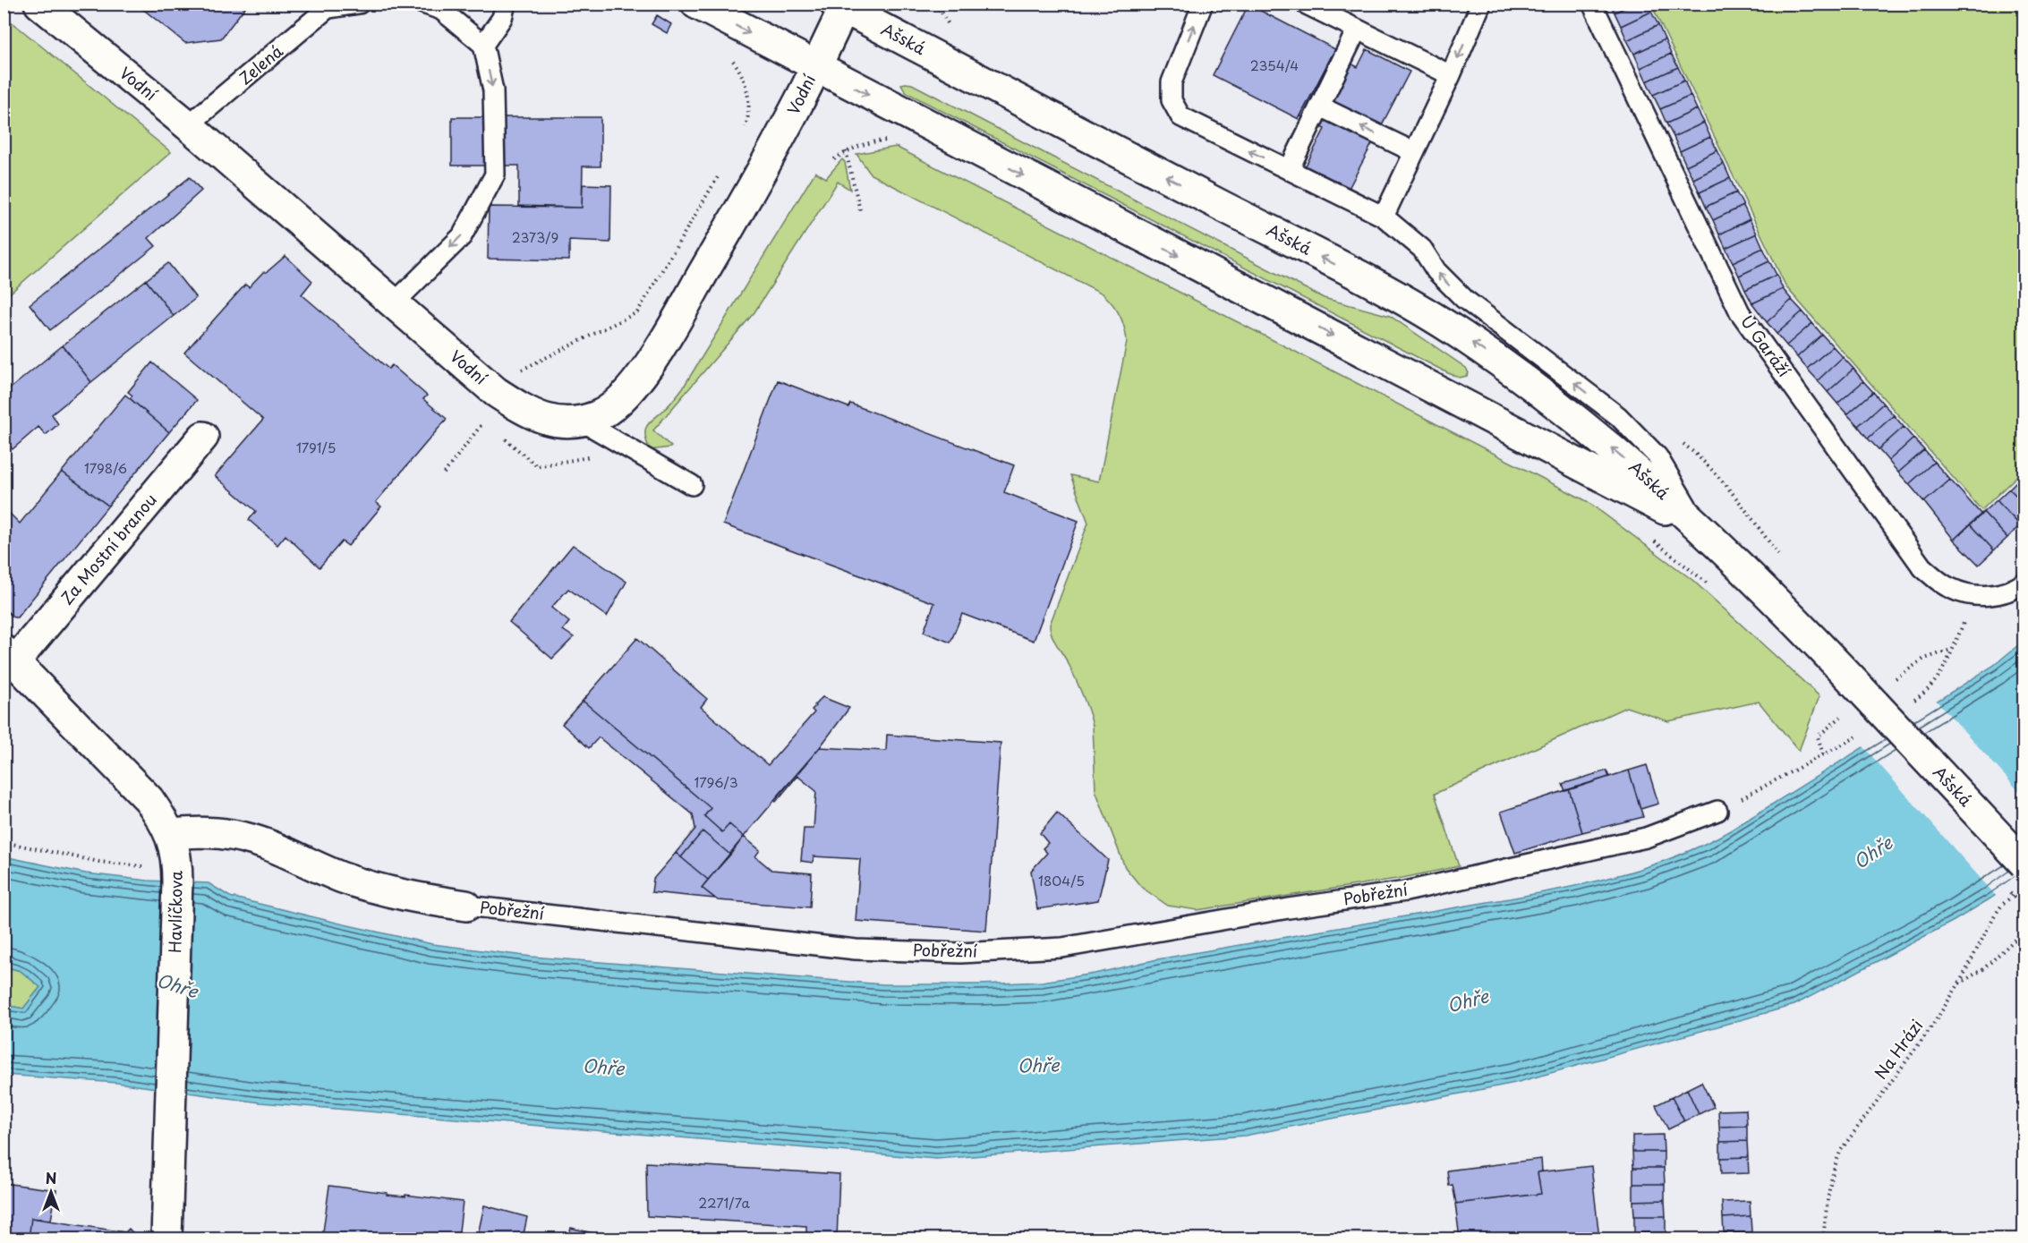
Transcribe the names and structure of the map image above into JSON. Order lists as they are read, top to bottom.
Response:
{
  "streets": {
    "main road": [
      "Ašská",
      "Vodní",
      "Za Mostní branou",
      "Pobřežní",
      "Havlíčkova"
    ],
    "lane": ["Zelená", "U Garáží"],
    "path": ["Na Hrázi"]
  },
  "crossings": [
    ["Ašská", "Vodní"],
    ["Ašská", "Na Hrázi"],
    ["Zelená", "Vodní"],
    ["Za Mostní branou", "Havlíčkova"],
    ["Pobřežní", "Havlíčkova"]
  ],
  "water": ["Ohře"],
  "house_numbers": [
    "2354/4",
    "2373/9",
    "1791/5",
    "1798/6",
    "1796/3",
    "1804/5",
    "2271/7a"
  ],
  "north": "top"
}
